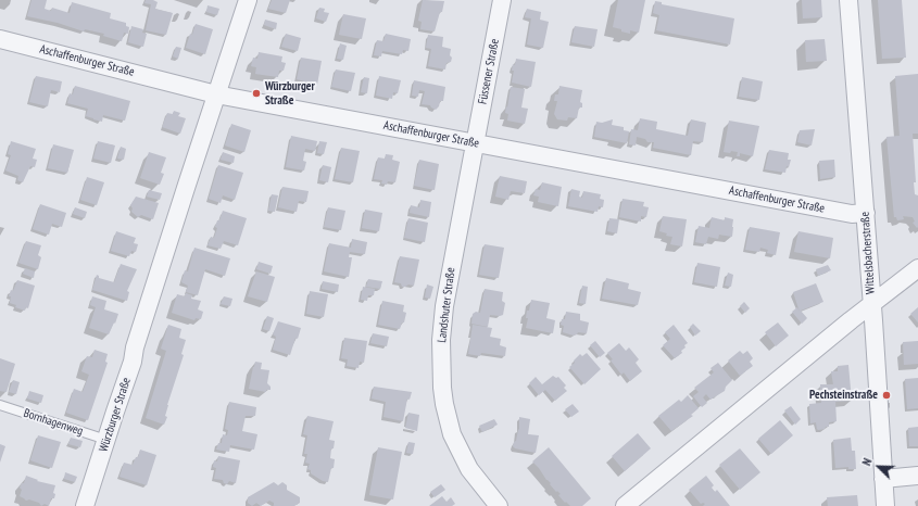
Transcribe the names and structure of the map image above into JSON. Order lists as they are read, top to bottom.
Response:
{
  "streets": {
    "street": [
      "Aschaffenburger Straße",
      "Füssener Straße",
      "Wittelsbacherstraße",
      "Landshuter Straße",
      "Würzburger Straße"
    ],
    "lane": ["Bornhagenweg"]
  },
  "crossings": [
    ["Aschaffenburger Straße", "Füssener Straße"],
    ["Aschaffenburger Straße", "Wittelsbacherstraße"],
    ["Aschaffenburger Straße", "Landshuter Straße"],
    ["Aschaffenburger Straße", "Würzburger Straße"],
    ["Füssener Straße", "Landshuter Straße"],
    ["Würzburger Straße", "Bornhagenweg"]
  ],
  "places": ["Würzburger Straße", "Pechsteinstraße"],
  "north": "top left"
}
